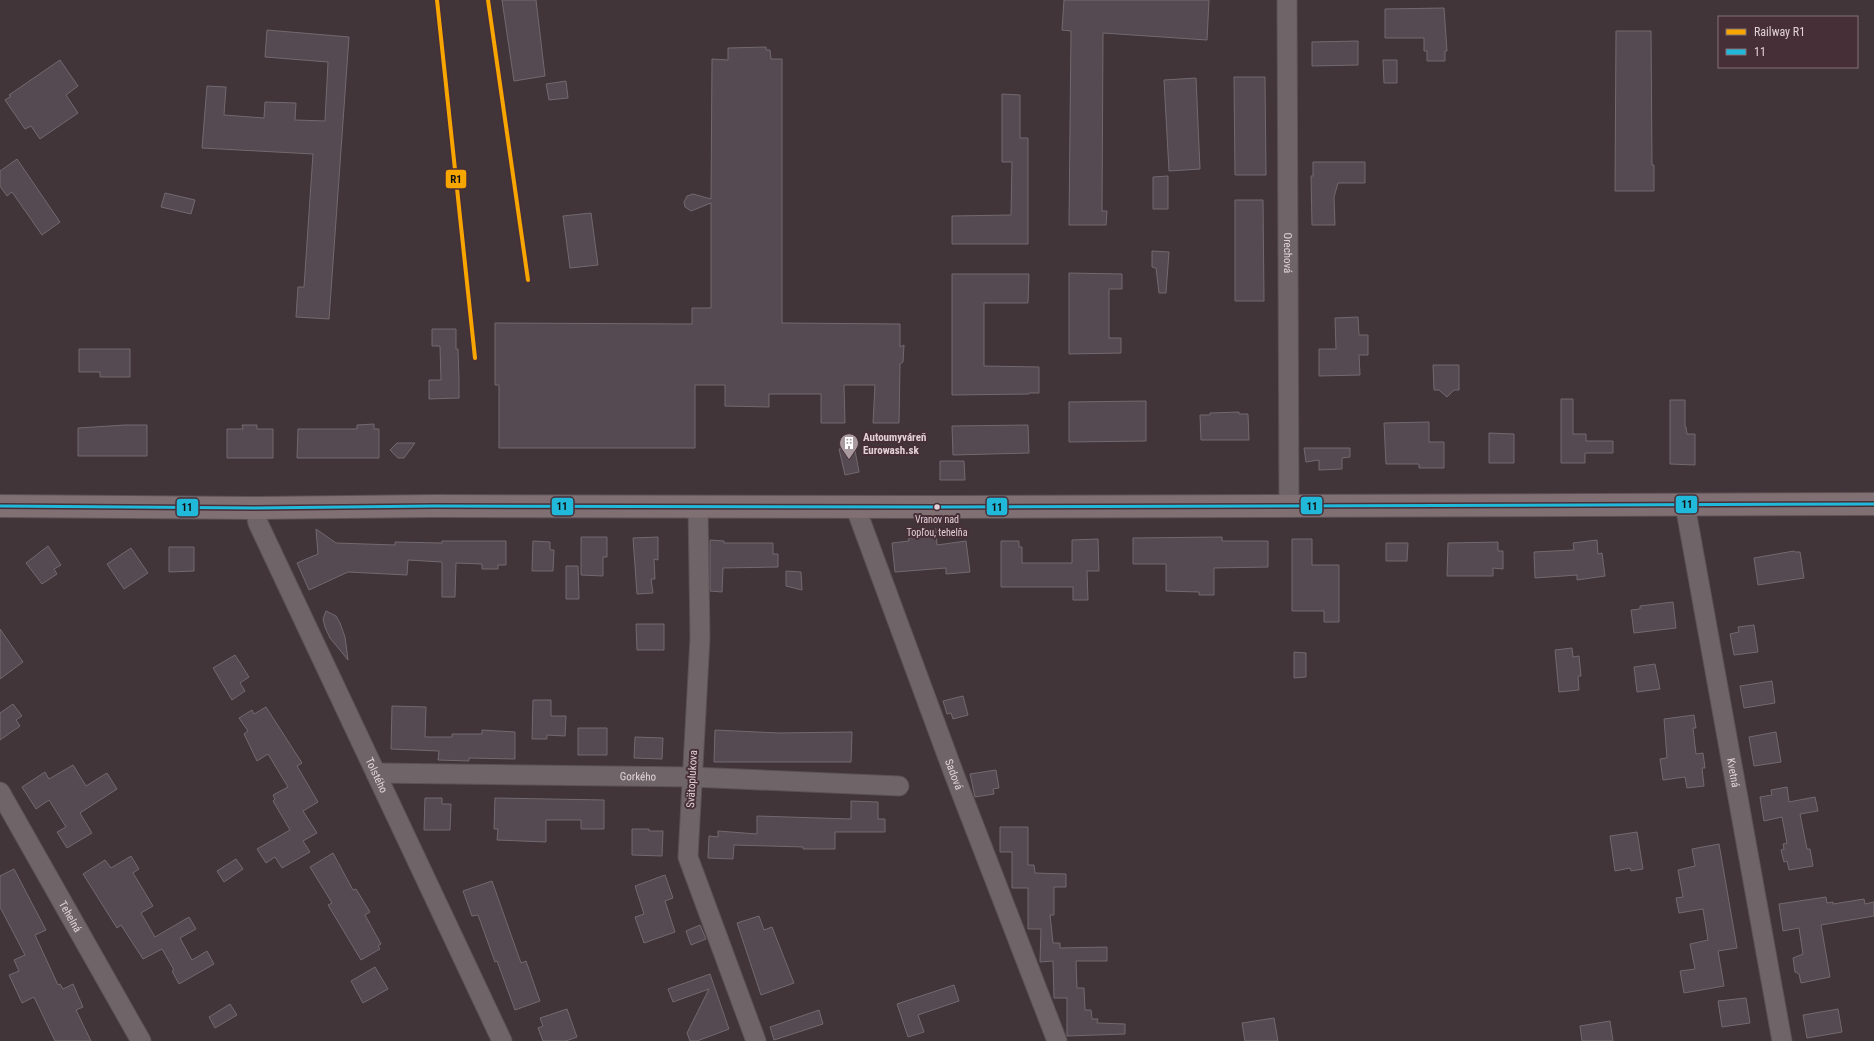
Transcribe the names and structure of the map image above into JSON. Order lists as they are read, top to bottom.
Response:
{
  "streets": {
    "street": [
      "Orechová",
      "Kvetná",
      "Sadová",
      "Tolstého",
      "Gorkého",
      "Svätoplukova",
      "Tehelná"
    ]
  },
  "crossings": [
    ["Tolstého", "Gorkého"],
    ["Gorkého", "Svätoplukova"]
  ],
  "places": {
    "building": ["Autoumyváreň Eurowash.sk"],
    "other": ["Vranov nad Topľou, tehelňa"]
  },
  "lines": ["rail line R1", "transit line 11"],
  "legend": ["Railway R1", "11"]
}
